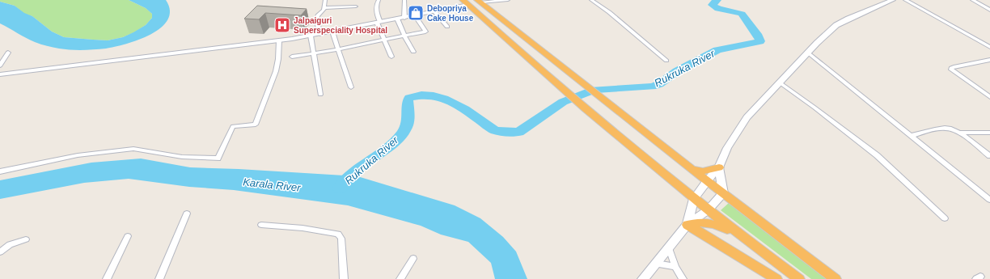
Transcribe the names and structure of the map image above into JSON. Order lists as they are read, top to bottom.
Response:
{
  "water": ["Rukruka River", "Karala River"],
  "places": {
    "shop": ["Debopriya Cake House"],
    "hospital": ["Jalpaiguri Superspeciality Hospital"]
  }
}
